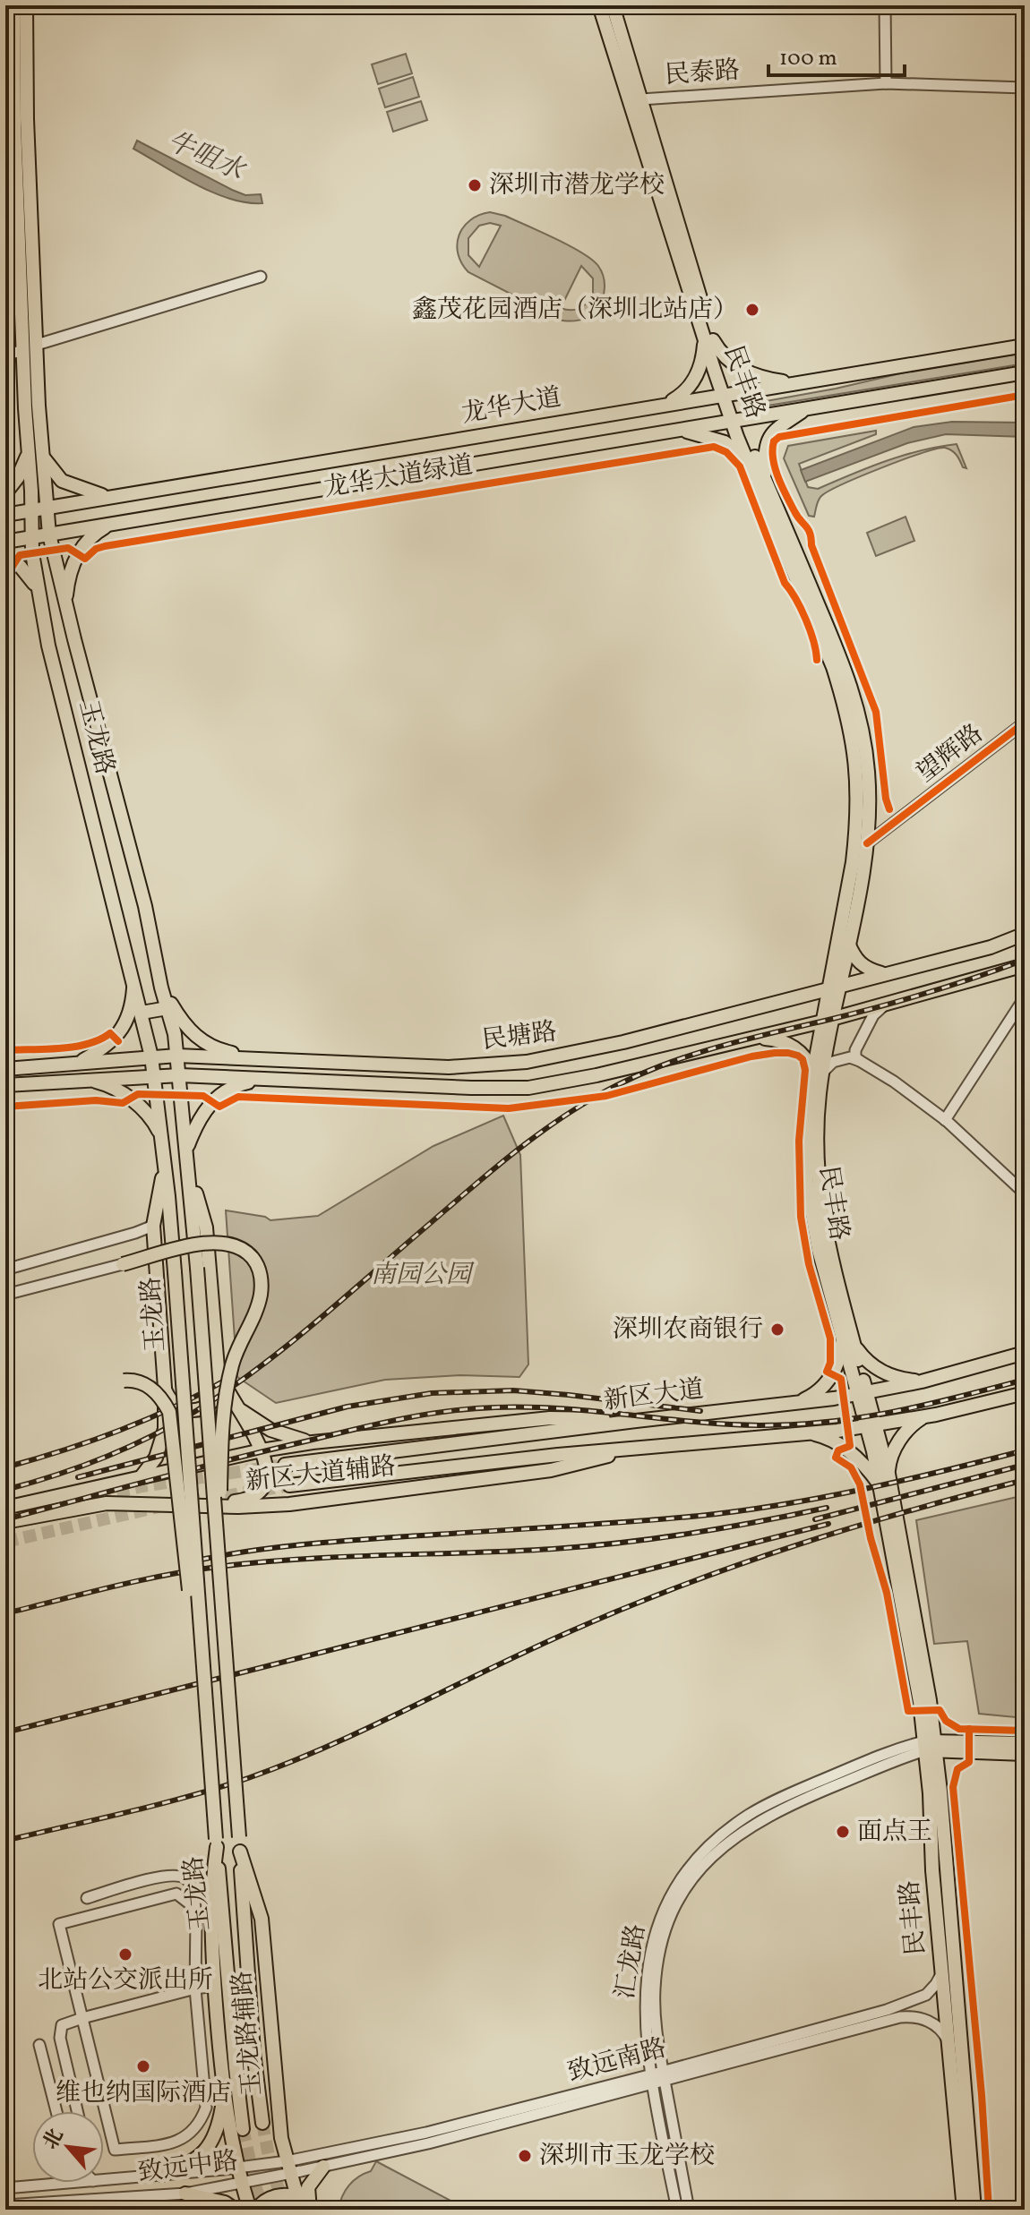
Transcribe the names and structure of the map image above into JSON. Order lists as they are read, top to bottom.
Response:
{
  "streets": {
    "main road": [
      "民丰路",
      "龙华大道",
      "玉龙路",
      "民塘路",
      "新区大道",
      "新区大道辅路",
      "玉龙路辅路"
    ],
    "street": [
      "民泰路",
      "望辉路",
      "汇龙路",
      "致远南路",
      "致远中路"
    ],
    "cycle path": ["龙华大道绿道"]
  },
  "crossings": [
    ["民泰路", "民丰路"],
    ["民丰路", "龙华大道"],
    ["民丰路", "望辉路"],
    ["民丰路", "民塘路"],
    ["民丰路", "新区大道"],
    ["民丰路", "汇龙路"],
    ["民丰路", "致远南路"],
    ["龙华大道", "玉龙路"],
    ["玉龙路", "民塘路"],
    ["玉龙路", "玉龙路辅路"],
    ["新区大道", "新区大道辅路"],
    ["汇龙路", "致远南路"],
    ["玉龙路辅路", "致远南路"],
    ["玉龙路辅路", "致远中路"],
    ["致远南路", "致远中路"]
  ],
  "water": ["牛咀水"],
  "parks": ["南园公园"],
  "places": [
    "深圳市潜龙学校",
    "鑫茂花园酒店（深圳北站店）",
    "深圳农商银行",
    "面点王",
    "北站公交派出所",
    "维也纳国际酒店",
    "深圳市玉龙学校"
  ],
  "scale_bar": "100 m",
  "north": "top left"
}
